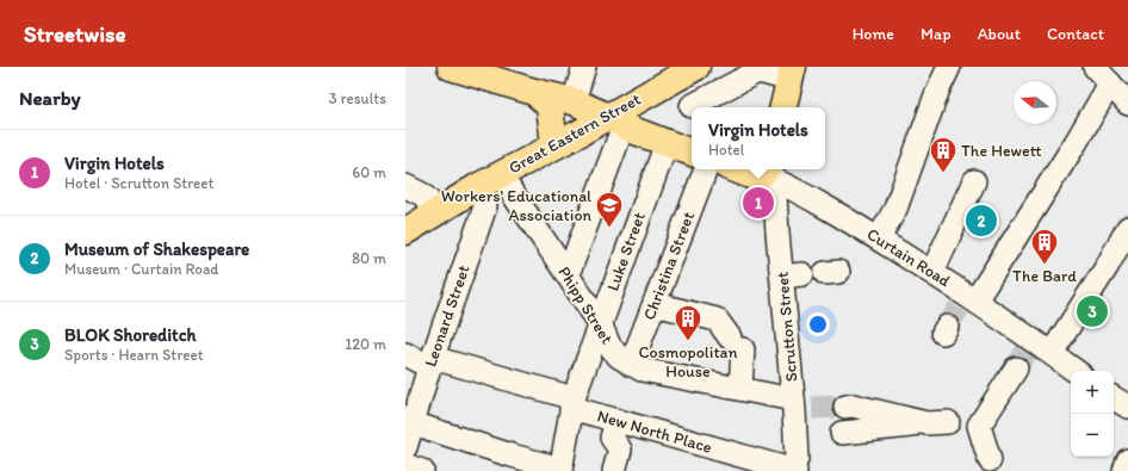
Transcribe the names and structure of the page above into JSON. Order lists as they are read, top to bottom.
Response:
{
  "streets": {
    "highway": ["Great Eastern Street", "Curtain Road"],
    "street": [
      "Luke Street",
      "Christina Street",
      "Phipp Street",
      "Leonard Street",
      "Scrutton Street",
      "New North Place"
    ]
  },
  "crossings": [
    ["Great Eastern Street", "Phipp Street"],
    ["Great Eastern Street", "Leonard Street"],
    ["Luke Street", "Phipp Street"],
    ["Luke Street", "New North Place"],
    ["Curtain Road", "Scrutton Street"],
    ["Christina Street", "Phipp Street"],
    ["Phipp Street", "Scrutton Street"],
    ["Leonard Street", "New North Place"],
    ["Scrutton Street", "New North Place"]
  ],
  "places": {
    "building": ["The Hewett", "The Bard", "Cosmopolitan House"],
    "school or university": ["Workers' Educational Association"]
  },
  "north": "left",
  "page": {
    "header": "Streetwise",
    "nav": [
      "Home",
      "Map",
      "About",
      "Contact"
    ],
    "heading": ["Nearby", "3 results"],
    "popup": ["Virgin Hotels", "Hotel"],
    "list": [
      {
        "mark": "1",
        "name": "Virgin Hotels",
        "note": "Hotel · Scrutton Street",
        "value": "60 m"
      },
      {
        "mark": "2",
        "name": "Museum of Shakespeare",
        "note": "Museum · Curtain Road",
        "value": "80 m"
      },
      {
        "mark": "3",
        "name": "BLOK Shoreditch",
        "note": "Sports · Hearn Street",
        "value": "120 m"
      }
    ],
    "pins": ["1", "2", "3"],
    "map_buttons": ["+", "−"]
  }
}
